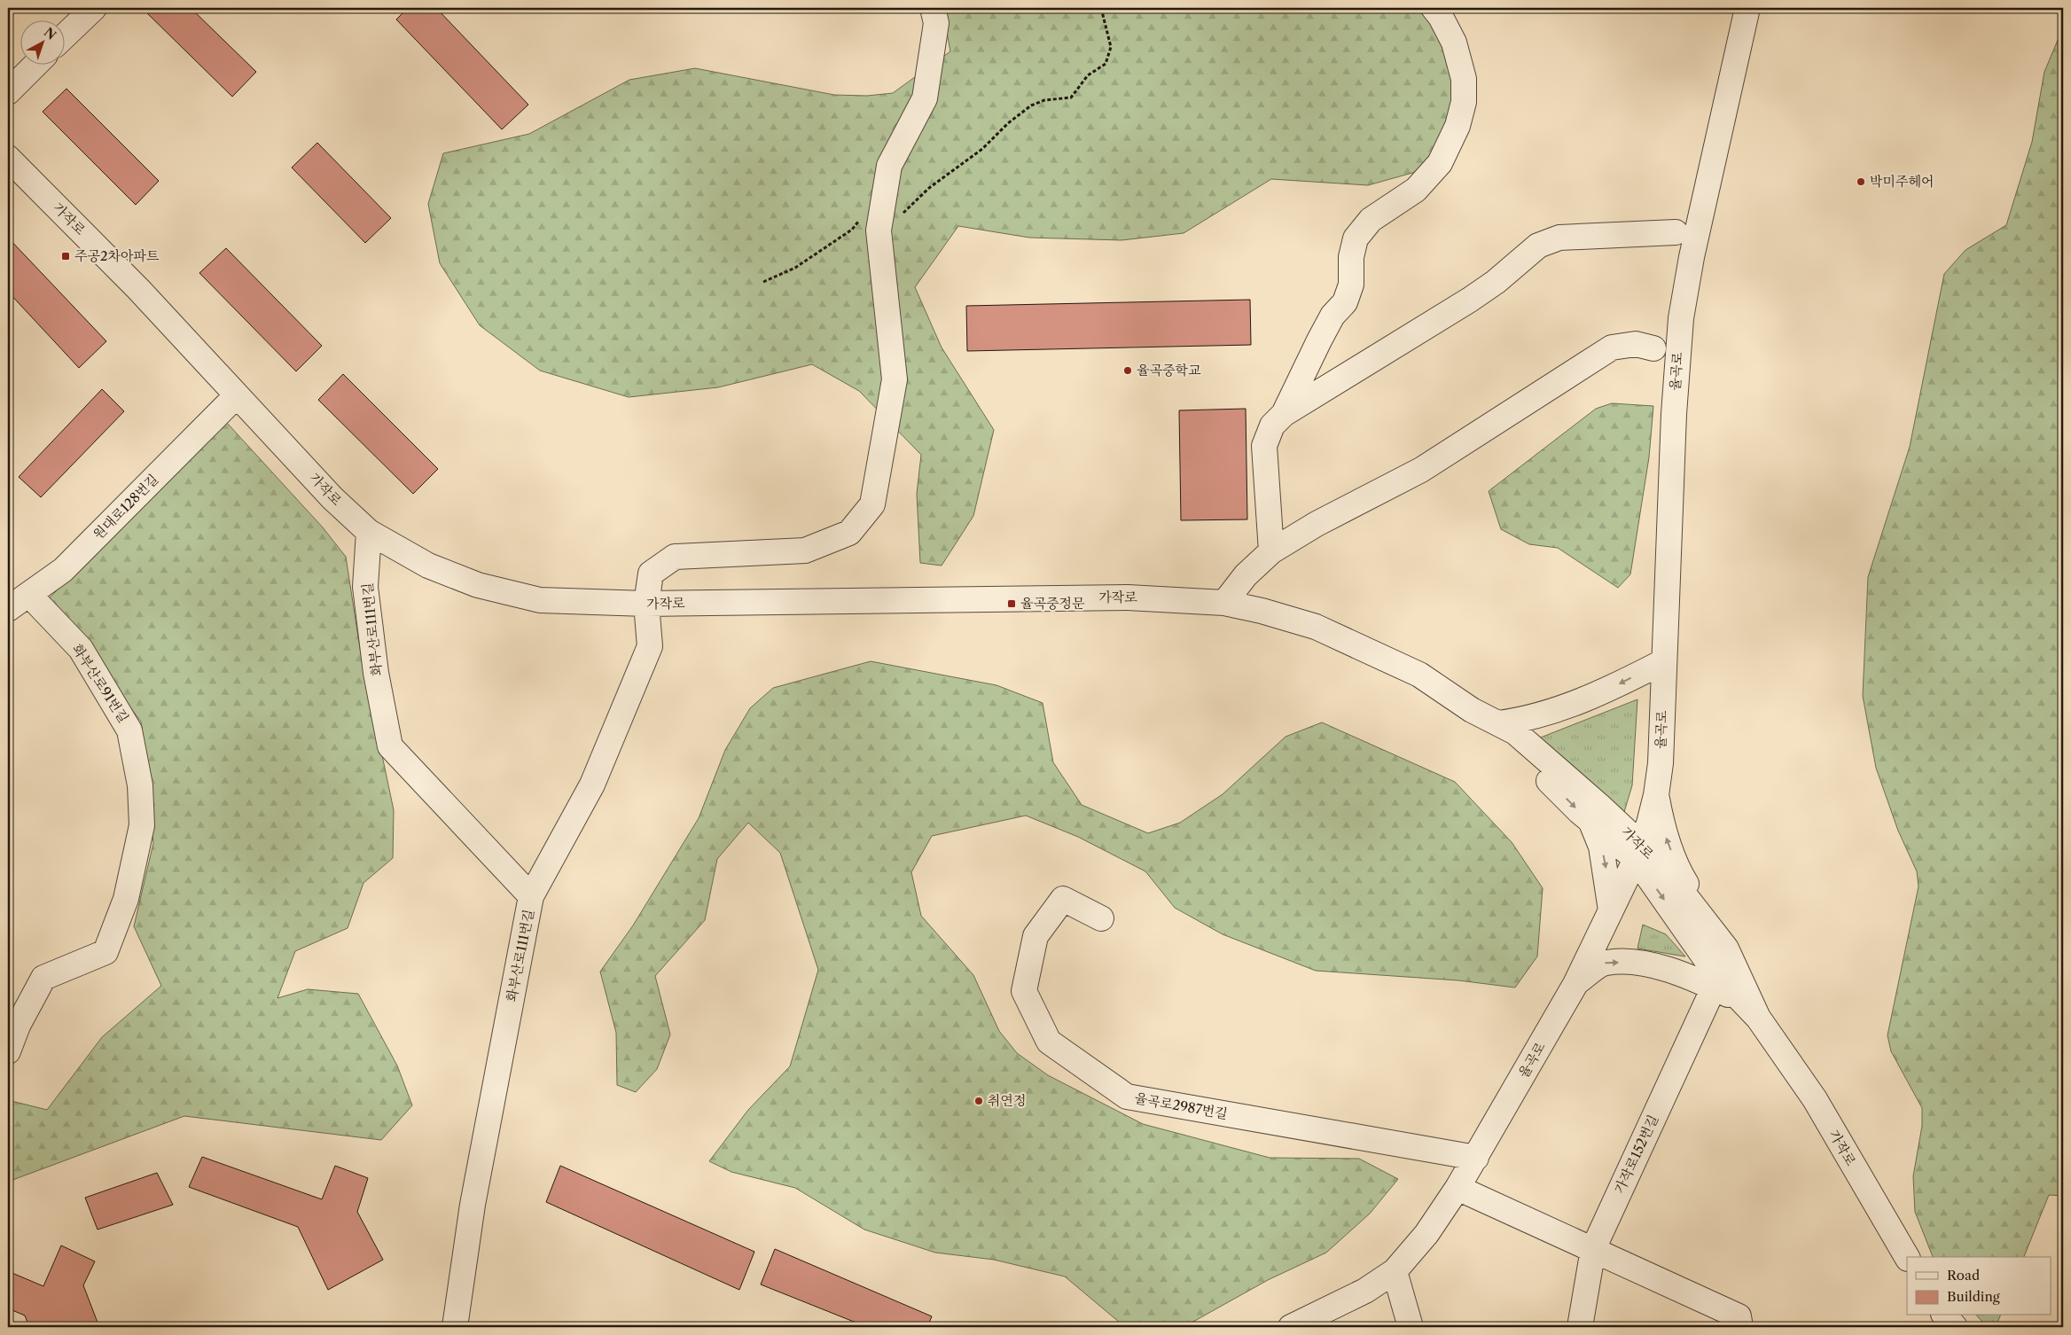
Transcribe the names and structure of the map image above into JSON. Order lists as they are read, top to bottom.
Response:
{
  "streets": {
    "street": [
      "가작로",
      "율곡로",
      "원대로128번길",
      "화부산로111번길",
      "화부산로91번길",
      "율곡로2987번길",
      "가작로152번길"
    ]
  },
  "crossings": [
    ["가작로", "율곡로"],
    ["가작로", "원대로128번길"],
    ["가작로", "화부산로111번길"],
    ["율곡로", "율곡로2987번길"],
    ["원대로128번길", "화부산로91번길"]
  ],
  "places": {
    "other": ["박미주헤어", "율곡중학교", "취연정"],
    "transit": ["주공2차아파트", "율곡중정문"]
  },
  "legend": ["Road", "Building"],
  "north": "top right"
}
